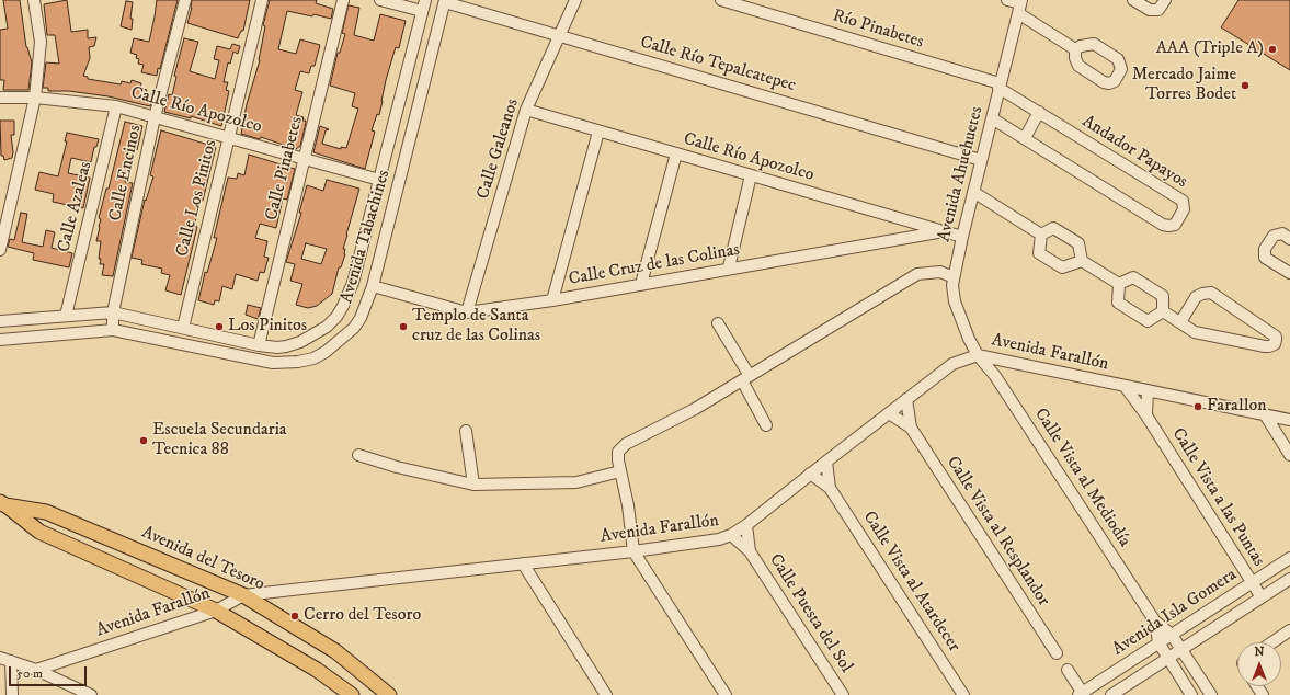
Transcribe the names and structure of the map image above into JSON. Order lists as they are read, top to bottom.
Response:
{
  "streets": {
    "main road": ["Avenida del Tesoro"],
    "street": [
      "Río Pinabetes",
      "Calle Río Tepalcatepec",
      "Calle Río Apozolco",
      "Calle Galeanos",
      "Andador Papayos",
      "Calle Pinabetes",
      "Calle Encinos",
      "Avenida Ahuehuetes",
      "Calle Los Pinitos",
      "Calle Azaleas",
      "Avenida Tabachines",
      "Calle Cruz de las Colinas",
      "Avenida Farallón",
      "Calle Vista al Mediodía",
      "Calle Vista a las Puntas",
      "Calle Vista al Resplandor",
      "Calle Vista al Atardecer",
      "Avenida Isla Gomera",
      "Calle Puesta del Sol"
    ]
  },
  "crossings": [
    ["Río Pinabetes", "Andador Papayos"],
    ["Río Pinabetes", "Avenida Ahuehuetes"],
    ["Calle Río Tepalcatepec", "Calle Galeanos"],
    ["Calle Río Tepalcatepec", "Avenida Ahuehuetes"],
    ["Calle Río Tepalcatepec", "Avenida Tabachines"],
    ["Calle Río Apozolco", "Calle Galeanos"],
    ["Calle Río Apozolco", "Calle Pinabetes"],
    ["Calle Río Apozolco", "Calle Encinos"],
    ["Calle Río Apozolco", "Avenida Ahuehuetes"],
    ["Calle Río Apozolco", "Calle Los Pinitos"],
    ["Calle Río Apozolco", "Calle Azaleas"],
    ["Calle Río Apozolco", "Avenida Tabachines"],
    ["Calle Río Apozolco", "Calle Cruz de las Colinas"],
    ["Calle Galeanos", "Calle Cruz de las Colinas"],
    ["Andador Papayos", "Avenida Ahuehuetes"],
    ["Calle Pinabetes", "Avenida Tabachines"],
    ["Calle Encinos", "Avenida Tabachines"],
    ["Avenida Ahuehuetes", "Avenida Farallón"],
    ["Avenida Ahuehuetes", "Calle Vista al Mediodía"],
    ["Calle Los Pinitos", "Avenida Tabachines"],
    ["Calle Azaleas", "Avenida Tabachines"],
    ["Avenida Tabachines", "Calle Cruz de las Colinas"],
    ["Avenida Farallón", "Calle Vista al Mediodía"],
    ["Avenida Farallón", "Calle Vista a las Puntas"],
    ["Avenida Farallón", "Calle Vista al Resplandor"],
    ["Avenida Farallón", "Avenida del Tesoro"],
    ["Avenida Farallón", "Calle Vista al Atardecer"],
    ["Avenida Farallón", "Calle Puesta del Sol"],
    ["Calle Vista al Mediodía", "Avenida Isla Gomera"],
    ["Calle Vista a las Puntas", "Avenida Isla Gomera"]
  ],
  "places": [
    "AAA (Triple A)",
    "Mercado Jaime Torres Bodet",
    "Los Pinitos",
    "Templo de Santa cruz de las Colinas",
    "Farallon",
    "Escuela Secundaria Tecnica 88",
    "Cerro del Tesoro"
  ],
  "scale_bar": "50 m",
  "north": "top"
}
